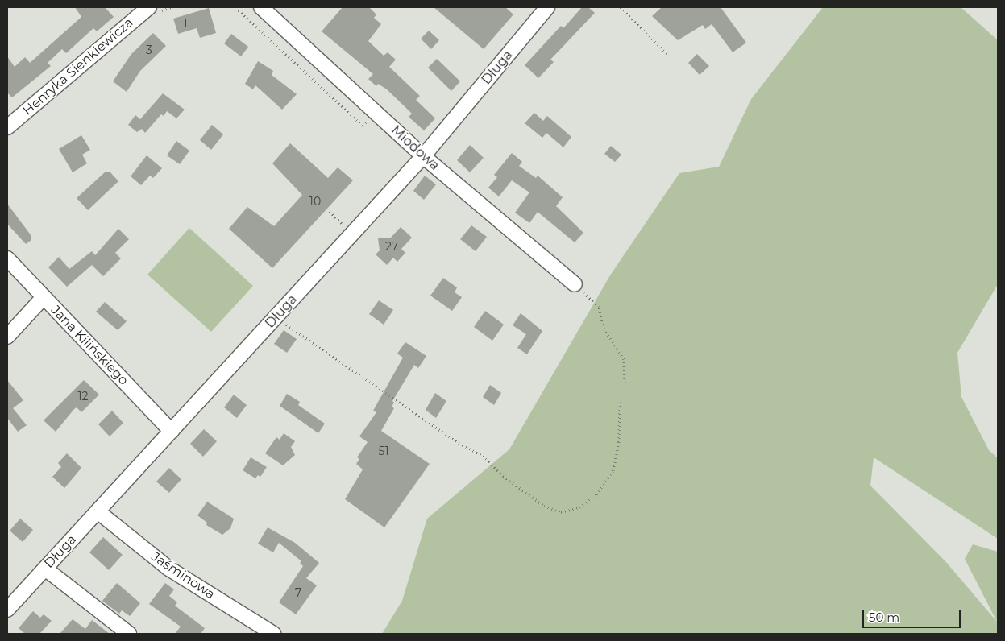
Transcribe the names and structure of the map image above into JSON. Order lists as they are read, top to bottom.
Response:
{
  "streets": {
    "street": [
      "Henryka Sienkiewicza",
      "Długa",
      "Miodowa",
      "Jana Kilińskiego",
      "Jaśminowa"
    ]
  },
  "crossings": [
    ["Długa", "Miodowa"],
    ["Długa", "Jana Kilińskiego"],
    ["Długa", "Jaśminowa"]
  ],
  "house_numbers": [
    "1",
    "3",
    "10",
    "27",
    "12",
    "51",
    "7"
  ],
  "scale_bar": "50 m"
}
